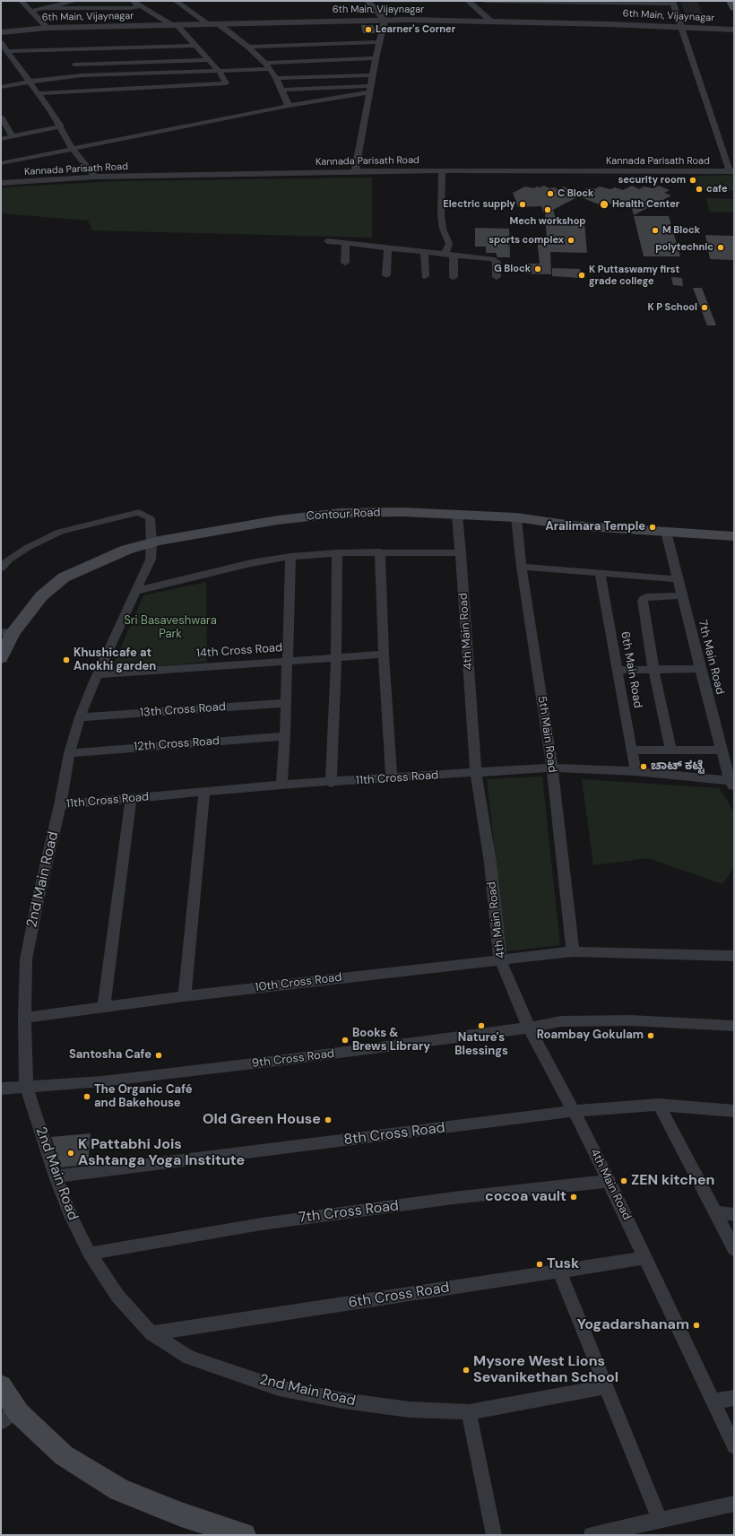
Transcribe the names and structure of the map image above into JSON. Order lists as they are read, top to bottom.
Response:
{
  "streets": {
    "main road": ["Contour Road"],
    "street": [
      "6th Main, Vijaynagar",
      "Kannada Parisath Road",
      "4th Main Road",
      "14th Cross Road",
      "7th Main Road",
      "6th Main Road",
      "13th Cross Road",
      "5th Main Road",
      "12th Cross Road",
      "11th Cross Road",
      "2nd Main Road",
      "10th Cross Road",
      "9th Cross Road",
      "8th Cross Road",
      "7th Cross Road",
      "6th Cross Road"
    ]
  },
  "crossings": [
    ["Contour Road", "4th Main Road"],
    ["Contour Road", "7th Main Road"],
    ["Contour Road", "5th Main Road"],
    ["Contour Road", "2nd Main Road"],
    ["4th Main Road", "11th Cross Road"],
    ["4th Main Road", "10th Cross Road"],
    ["4th Main Road", "9th Cross Road"],
    ["4th Main Road", "8th Cross Road"],
    ["4th Main Road", "7th Cross Road"],
    ["4th Main Road", "6th Cross Road"],
    ["14th Cross Road", "2nd Main Road"],
    ["7th Main Road", "11th Cross Road"],
    ["6th Main Road", "11th Cross Road"],
    ["13th Cross Road", "2nd Main Road"],
    ["5th Main Road", "11th Cross Road"],
    ["5th Main Road", "10th Cross Road"],
    ["12th Cross Road", "2nd Main Road"],
    ["11th Cross Road", "2nd Main Road"],
    ["2nd Main Road", "10th Cross Road"],
    ["2nd Main Road", "9th Cross Road"],
    ["2nd Main Road", "8th Cross Road"],
    ["2nd Main Road", "7th Cross Road"],
    ["2nd Main Road", "6th Cross Road"]
  ],
  "parks": ["Sri Basaveshwara Park"],
  "places": [
    "Learner's Corner",
    "security room",
    "cafe",
    "C Block",
    "Electric supply",
    "Health Center",
    "Mech workshop",
    "M Block",
    "sports complex",
    "polytechnic",
    "G Block",
    "K Puttaswamy first grade college",
    "K P School",
    "Aralimara Temple",
    "Khushicafe at Anokhi garden",
    "ಚಾಟ್ ಕಟ್ಟೆ",
    "Nature's Blessings",
    "Roambay Gokulam",
    "Books & Brews Library",
    "Santosha Cafe",
    "The Organic Café and Bakehouse",
    "Old Green House",
    "K Pattabhi Jois Ashtanga Yoga Institute",
    "ZEN kitchen",
    "cocoa vault",
    "Tusk",
    "Yogadarshanam",
    "Mysore West Lions Sevanikethan School"
  ]
}
